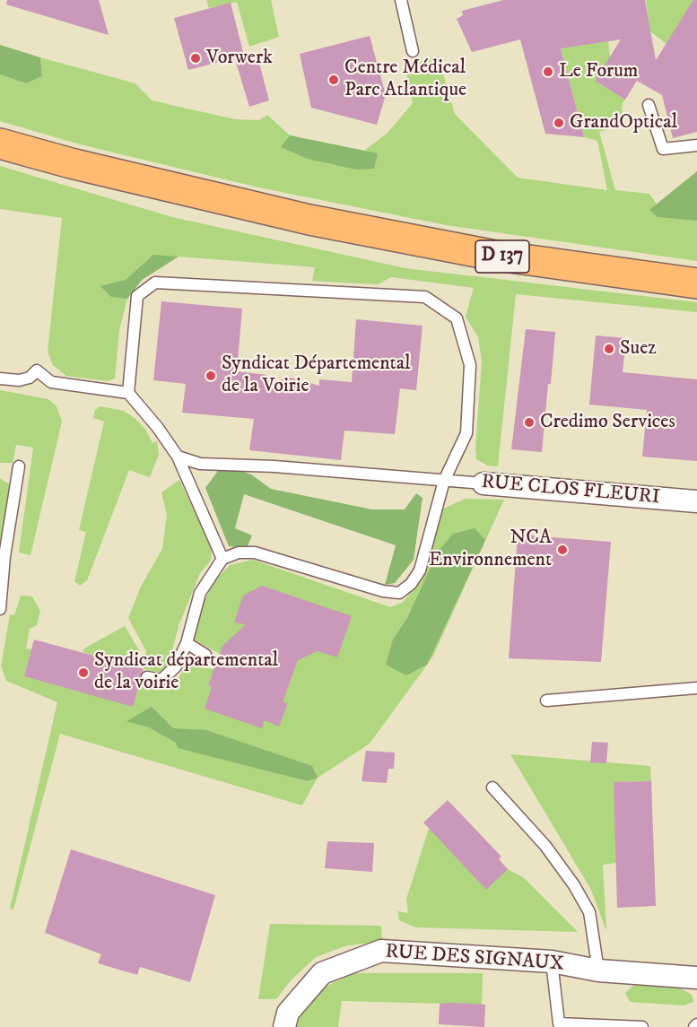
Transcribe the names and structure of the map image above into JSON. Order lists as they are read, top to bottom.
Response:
{
  "streets": {
    "main road": ["D 137"],
    "street": ["RUE CLOS FLEURI", "RUE DES SIGNAUX"]
  },
  "places": [
    "Vorwerk",
    "Le Forum",
    "Centre Médical Parc Atlantique",
    "GrandOptical",
    "Suez",
    "Syndicat Départemental de la Voirie",
    "Credimo Services",
    "NCA Environnement",
    "Syndicat départemental de la voirie"
  ]
}
